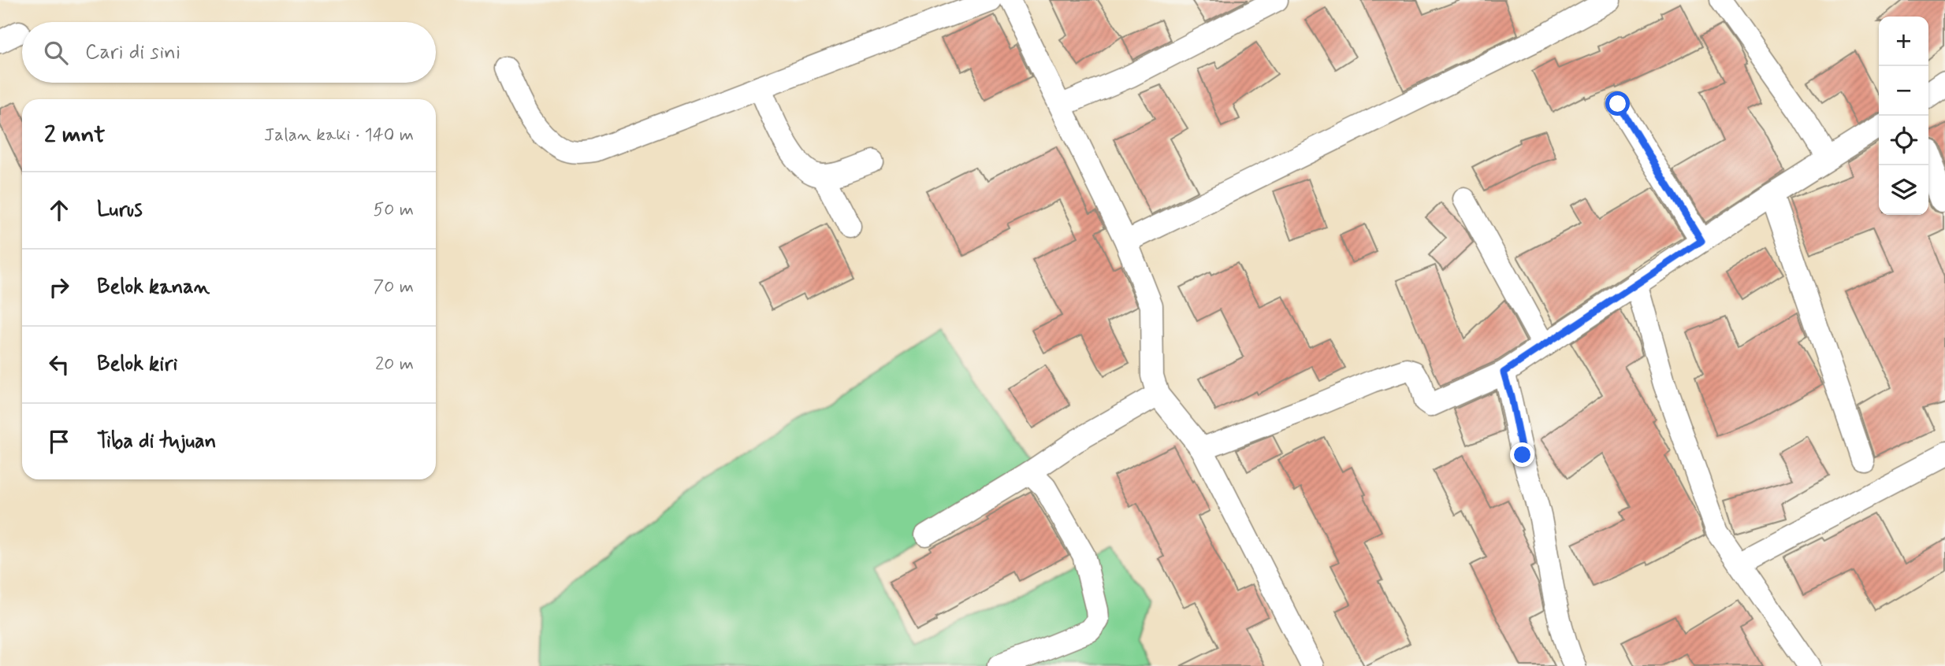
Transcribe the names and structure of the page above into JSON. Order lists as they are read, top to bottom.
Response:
{
  "page": {
    "map_buttons": ["+", "−"],
    "search": "Cari di sini",
    "heading": ["2 mnt", "Jalan kaki · 140 m"],
    "list": [
      ["Lurus", "50 m"],
      ["Belok kanan", "70 m"],
      ["Belok kiri", "20 m"],
      "Tiba di tujuan"
    ]
  }
}
